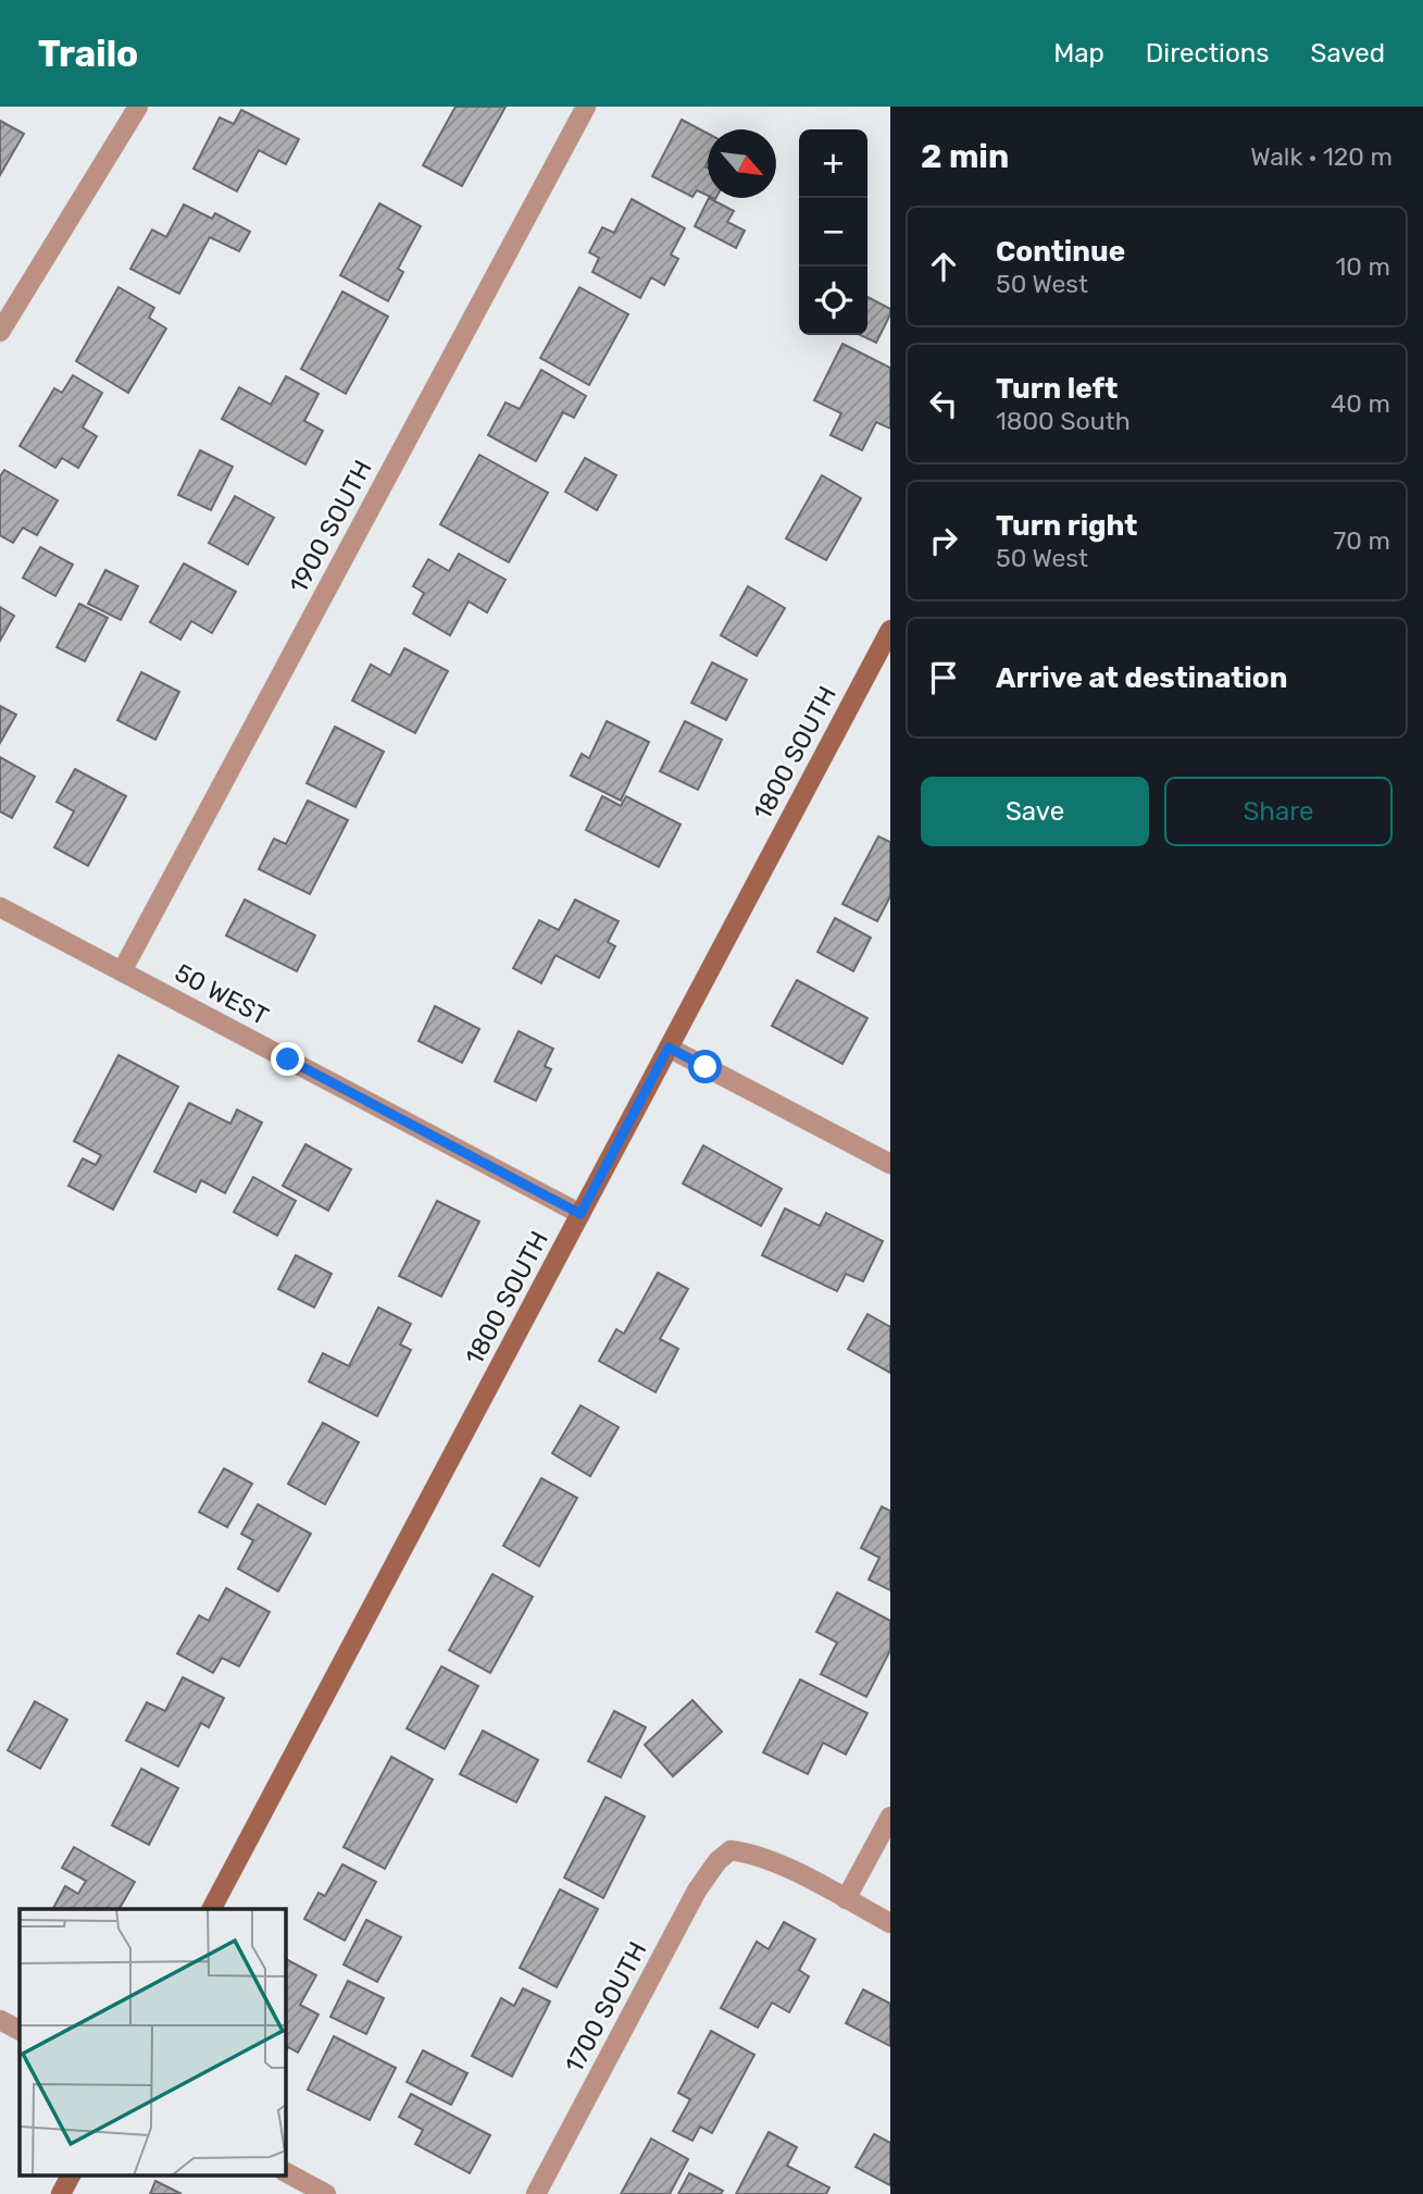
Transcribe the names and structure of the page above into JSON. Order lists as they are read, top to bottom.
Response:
{
  "streets": {
    "street": [
      "1900 SOUTH",
      "1800 SOUTH",
      "50 WEST",
      "1700 SOUTH"
    ]
  },
  "crossings": [
    ["1900 SOUTH", "50 WEST"],
    ["1800 SOUTH", "50 WEST"]
  ],
  "north": "bottom right",
  "page": {
    "header": "Trailo",
    "nav": ["Map", "Directions", "Saved"],
    "heading": ["2 min", "Walk · 120 m"],
    "map_buttons": ["+", "−"],
    "list": [
      ["Continue", "50 West", "10 m"],
      ["Turn left", "1800 South", "40 m"],
      ["Turn right", "50 West", "70 m"],
      "Arrive at destination"
    ],
    "buttons": ["Save", "Share"]
  }
}
